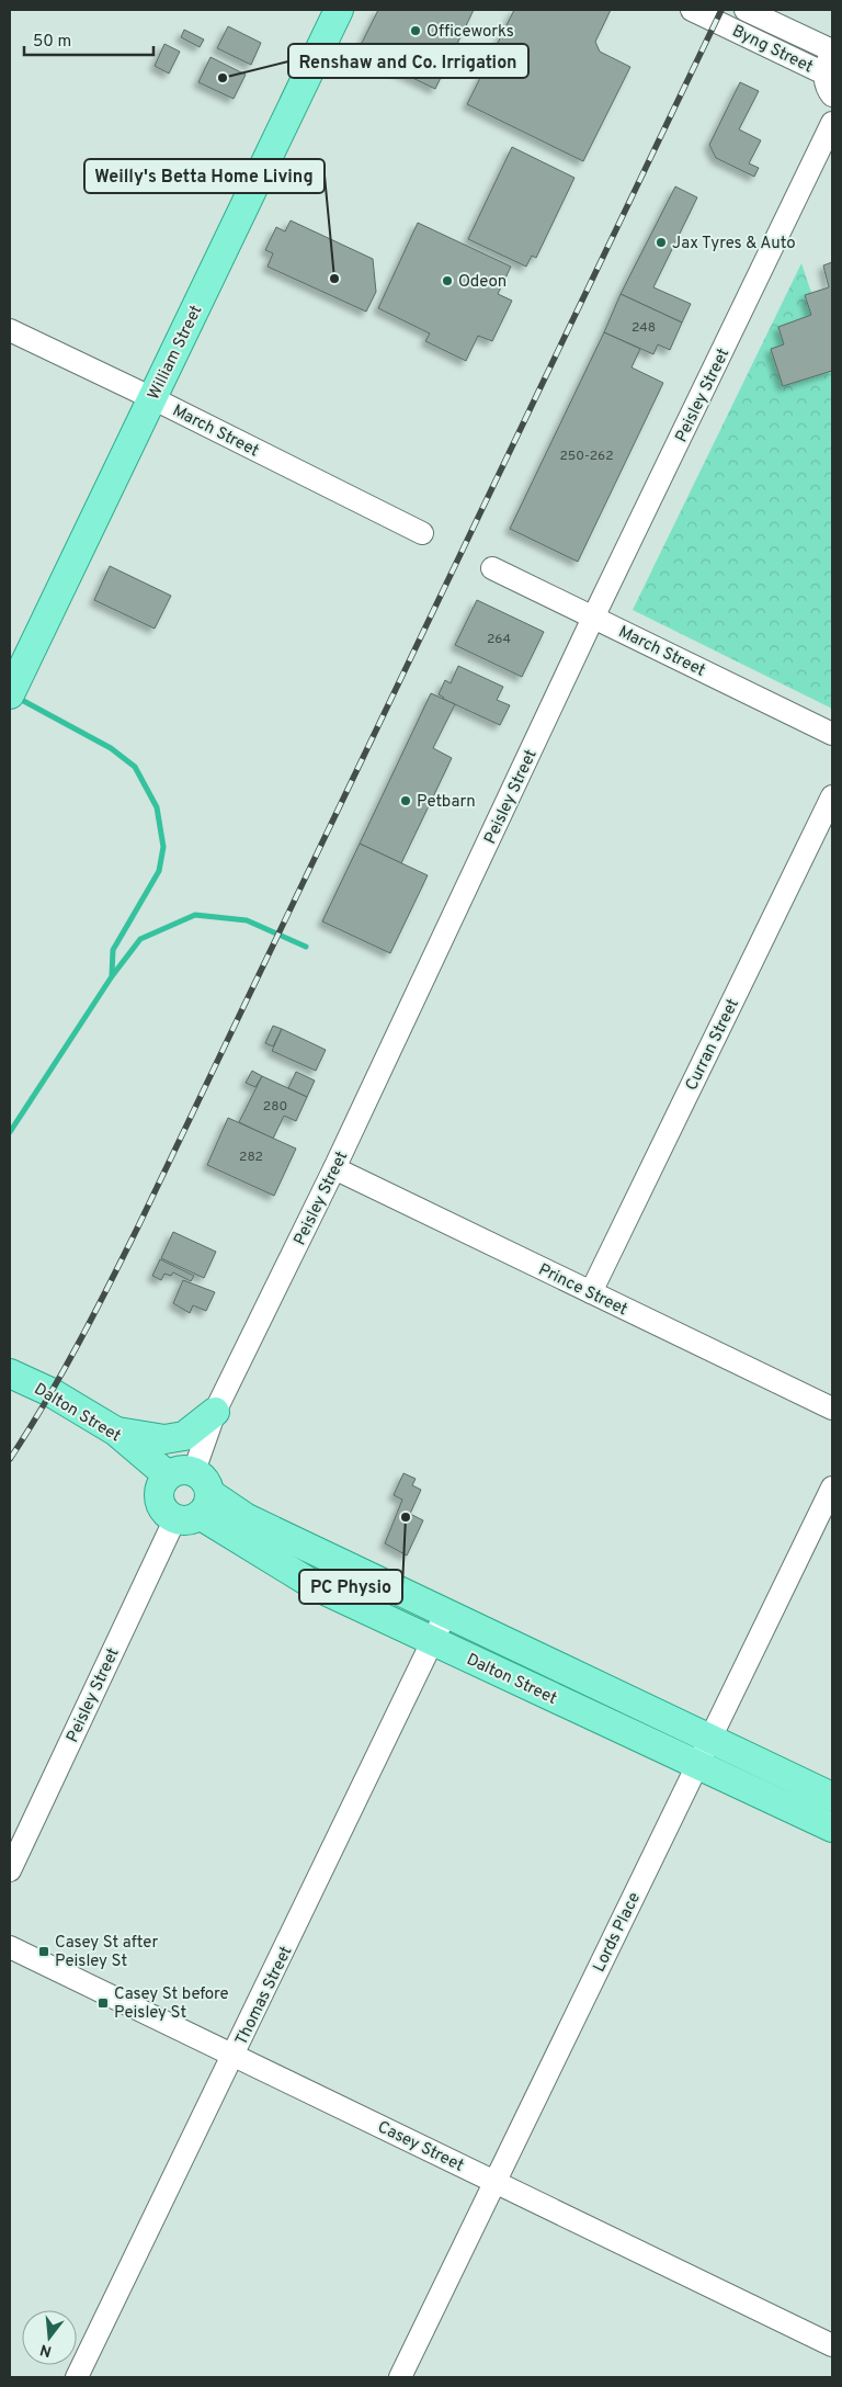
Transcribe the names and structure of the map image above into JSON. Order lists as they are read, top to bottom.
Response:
{
  "streets": {
    "main road": ["William Street", "Dalton Street"],
    "street": [
      "Byng Street",
      "Peisley Street",
      "March Street",
      "Curran Street",
      "Prince Street",
      "Lords Place",
      "Thomas Street",
      "Casey Street"
    ]
  },
  "crossings": [
    ["William Street", "March Street"],
    ["Peisley Street", "March Street"],
    ["Peisley Street", "Prince Street"],
    ["Peisley Street", "Dalton Street"],
    ["Curran Street", "Prince Street"],
    ["Dalton Street", "Lords Place"],
    ["Dalton Street", "Thomas Street"],
    ["Lords Place", "Casey Street"],
    ["Thomas Street", "Casey Street"]
  ],
  "places": {
    "other": [
      "Officeworks",
      "Renshaw and Co. Irrigation",
      "Jax Tyres & Auto",
      "Weilly's Betta Home Living",
      "Odeon",
      "Petbarn",
      "PC Physio"
    ],
    "transit": ["Casey St after Peisley St", "Casey St before Peisley St"]
  },
  "house_numbers": [
    "248",
    "250-262",
    "264",
    "280",
    "282"
  ],
  "scale_bar": "50 m",
  "north": "bottom"
}
